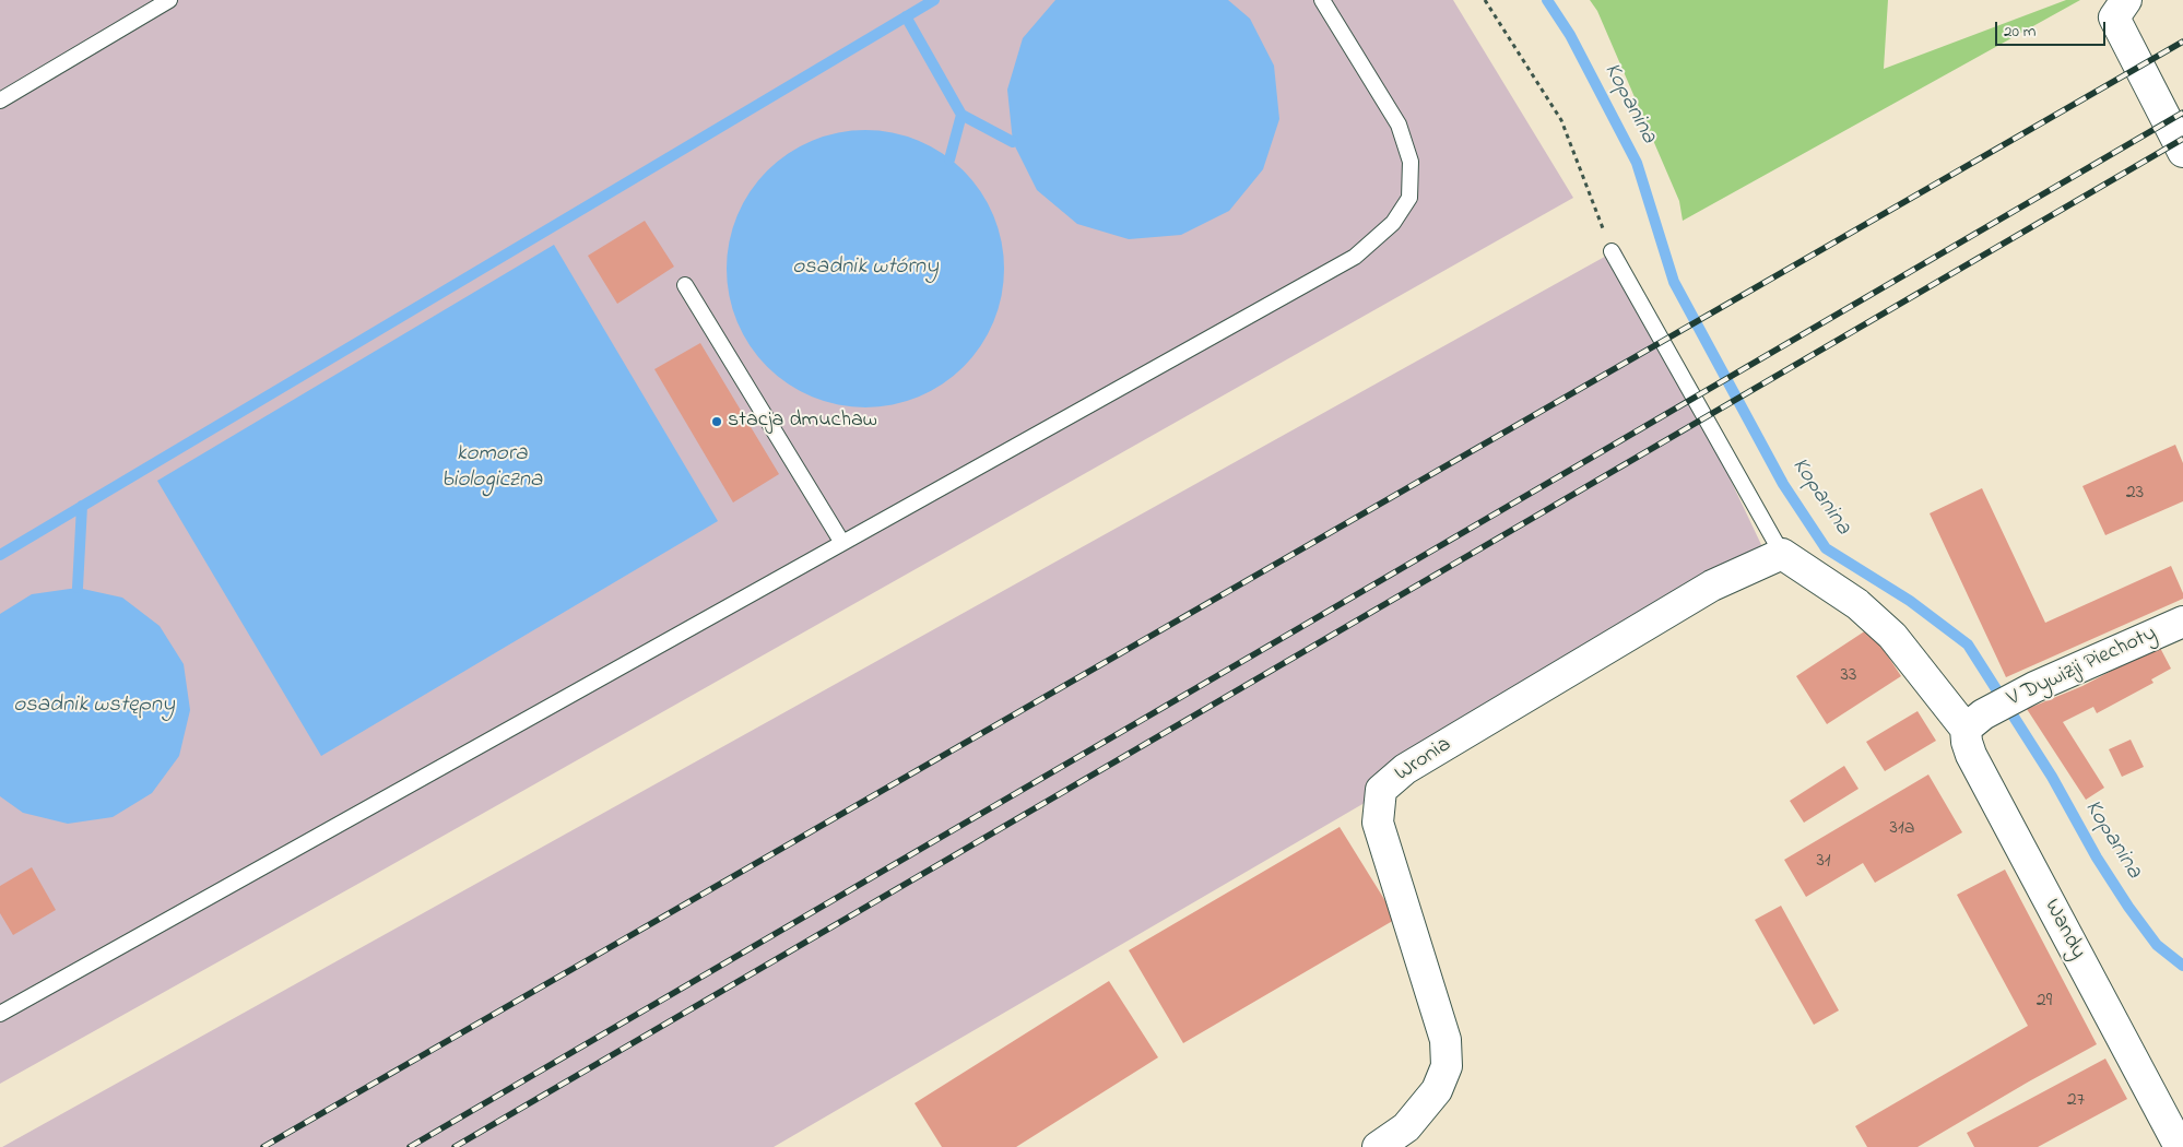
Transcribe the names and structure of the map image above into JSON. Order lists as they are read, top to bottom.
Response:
{
  "streets": {
    "street": ["V Dywizji Piechoty", "Wronia", "Wandy"]
  },
  "crossings": [
    ["V Dywizji Piechoty", "Wandy"]
  ],
  "water": [
    "Kopanina",
    "osadnik wtórny",
    "komora biologiczna",
    "osadnik wstępny"
  ],
  "places": ["stacja dmuchaw"],
  "house_numbers": [
    "23",
    "33",
    "31a",
    "31",
    "29",
    "27"
  ],
  "scale_bar": "20 m"
}
